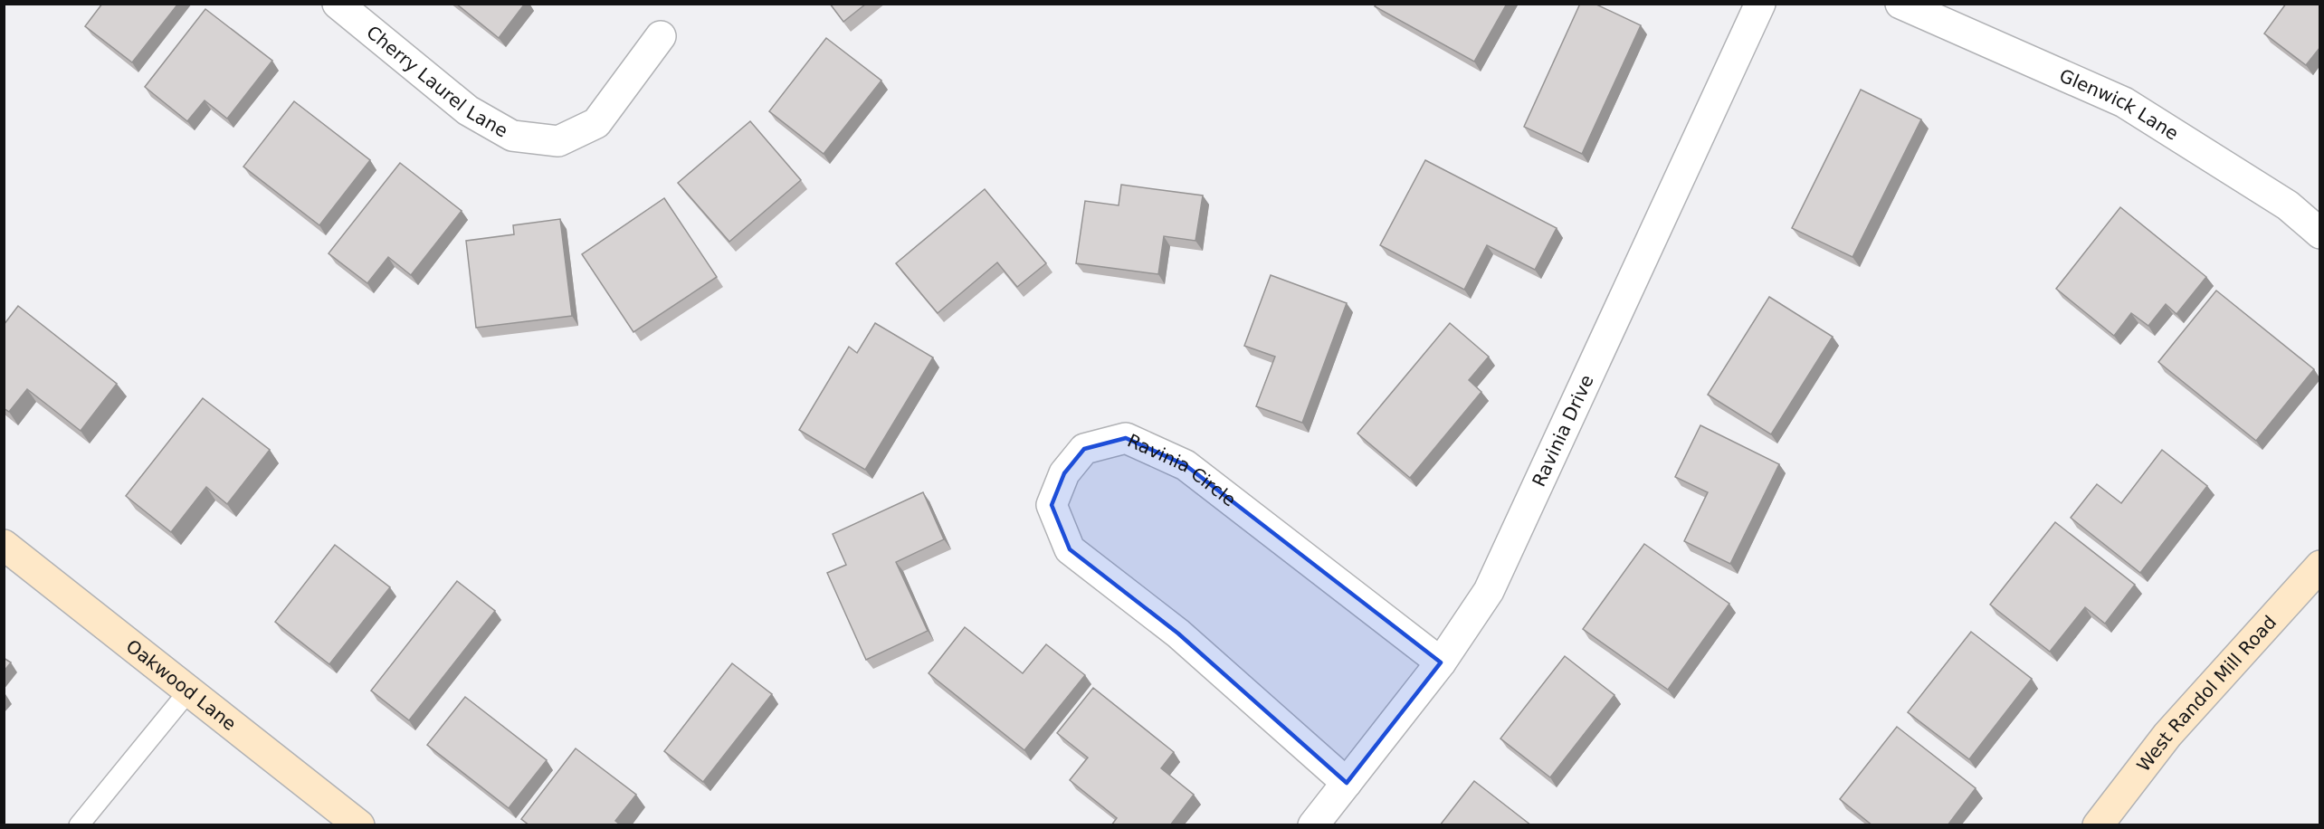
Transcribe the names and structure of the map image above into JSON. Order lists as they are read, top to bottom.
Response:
{
  "streets": {
    "street": [
      "Cherry Laurel Lane",
      "Glenwick Lane",
      "Ravinia Drive",
      "Ravinia Circle",
      "Oakwood Lane",
      "West Randol Mill Road"
    ]
  },
  "crossings": [
    ["Ravinia Drive", "Ravinia Circle"]
  ]
}
